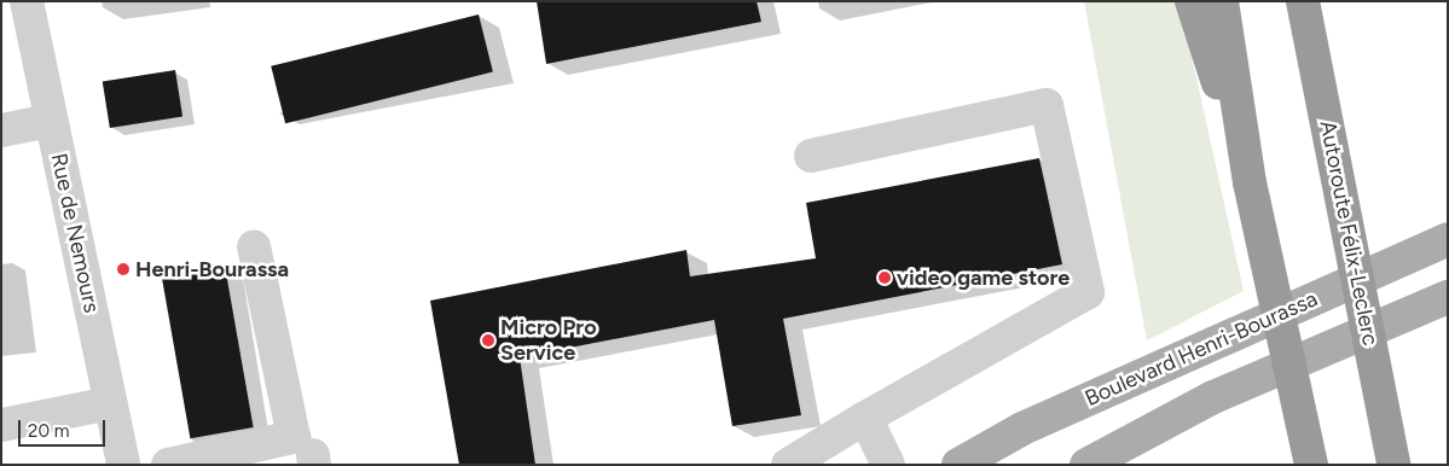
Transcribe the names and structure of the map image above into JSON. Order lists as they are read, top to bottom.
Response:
{
  "streets": {
    "highway": ["Autoroute Félix-Leclerc"],
    "main road": ["Boulevard Henri-Bourassa"],
    "street": ["Rue de Nemours"]
  },
  "places": ["Henri-Bourassa", "video game store", "Micro Pro Service"],
  "scale_bar": "20 m"
}
